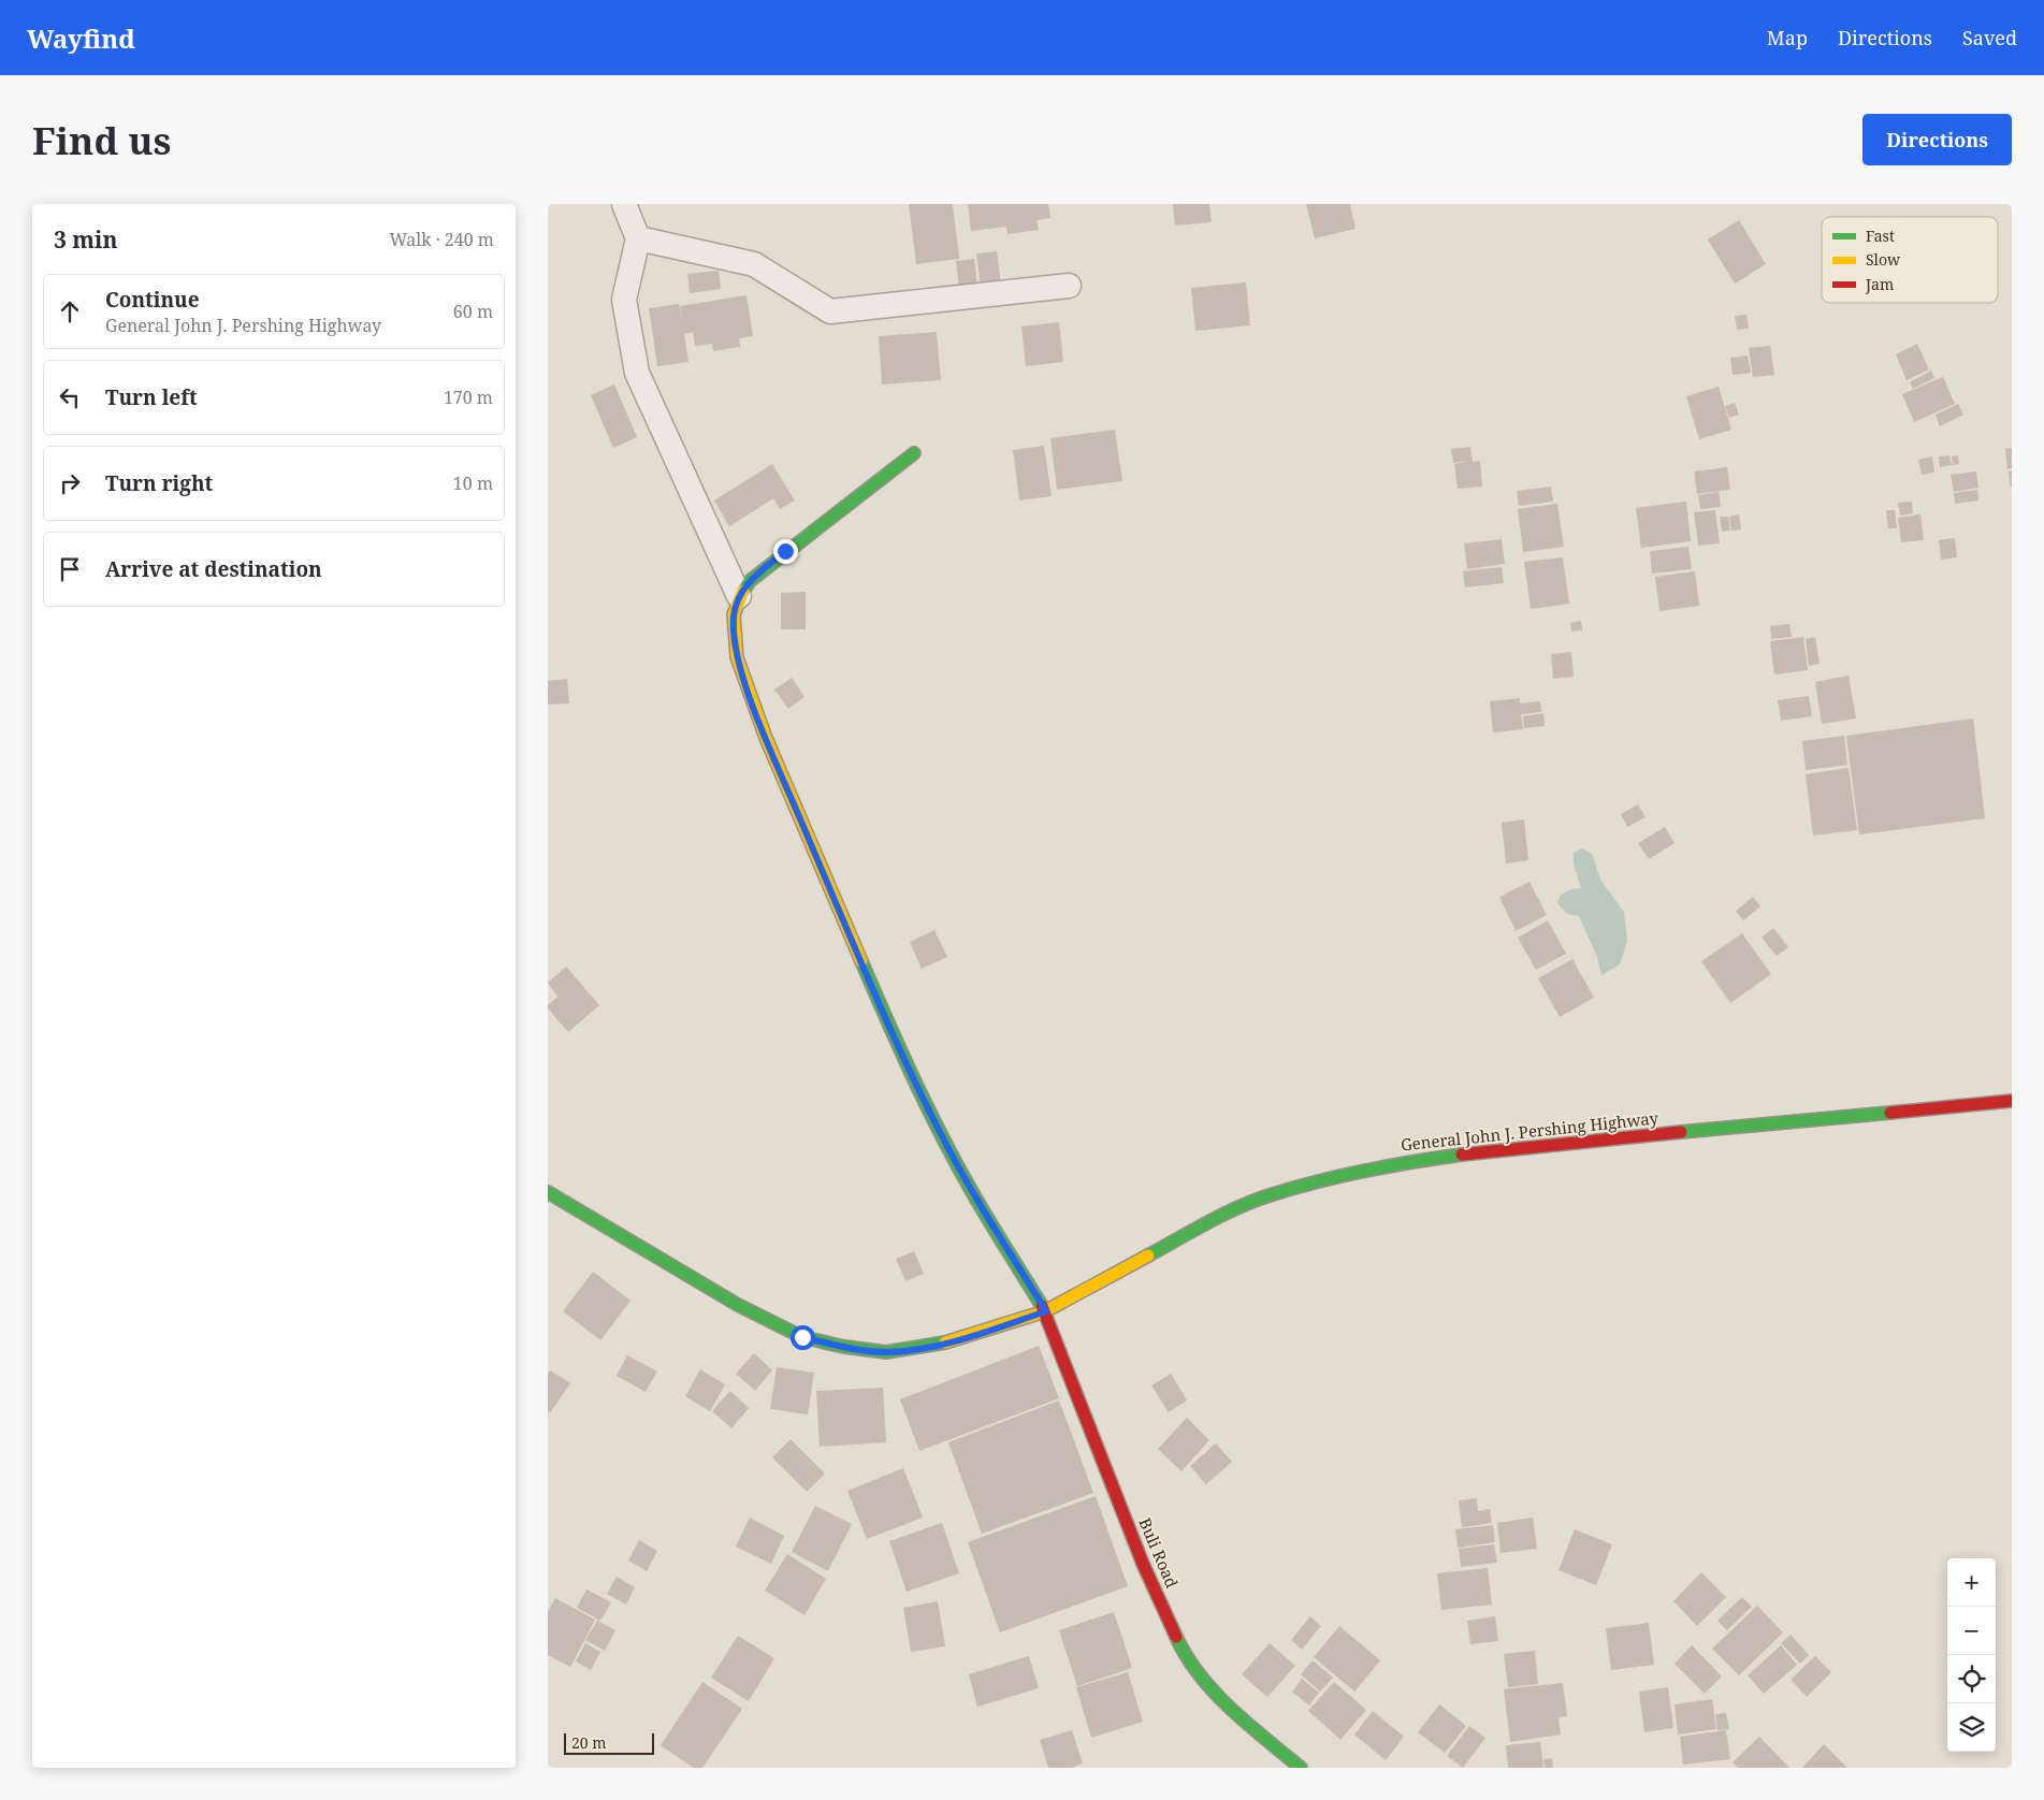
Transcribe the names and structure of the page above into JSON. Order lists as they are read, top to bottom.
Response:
{
  "streets": {
    "street": ["General John J. Pershing Highway", "Buli Road"]
  },
  "crossings": [
    ["General John J. Pershing Highway", "Buli Road"]
  ],
  "legend": ["Fast", "Slow", "Jam"],
  "scale_bar": "20 m",
  "page": {
    "header": "Wayfind",
    "nav": ["Map", "Directions", "Saved"],
    "buttons": "Directions",
    "title": "Find us",
    "heading": ["3 min", "Walk · 240 m"],
    "list": [
      ["Continue", "General John J. Pershing Highway", "60 m"],
      ["Turn left", "170 m"],
      ["Turn right", "10 m"],
      "Arrive at destination"
    ],
    "map_buttons": ["+", "−"],
    "scale": "20 m"
  }
}
